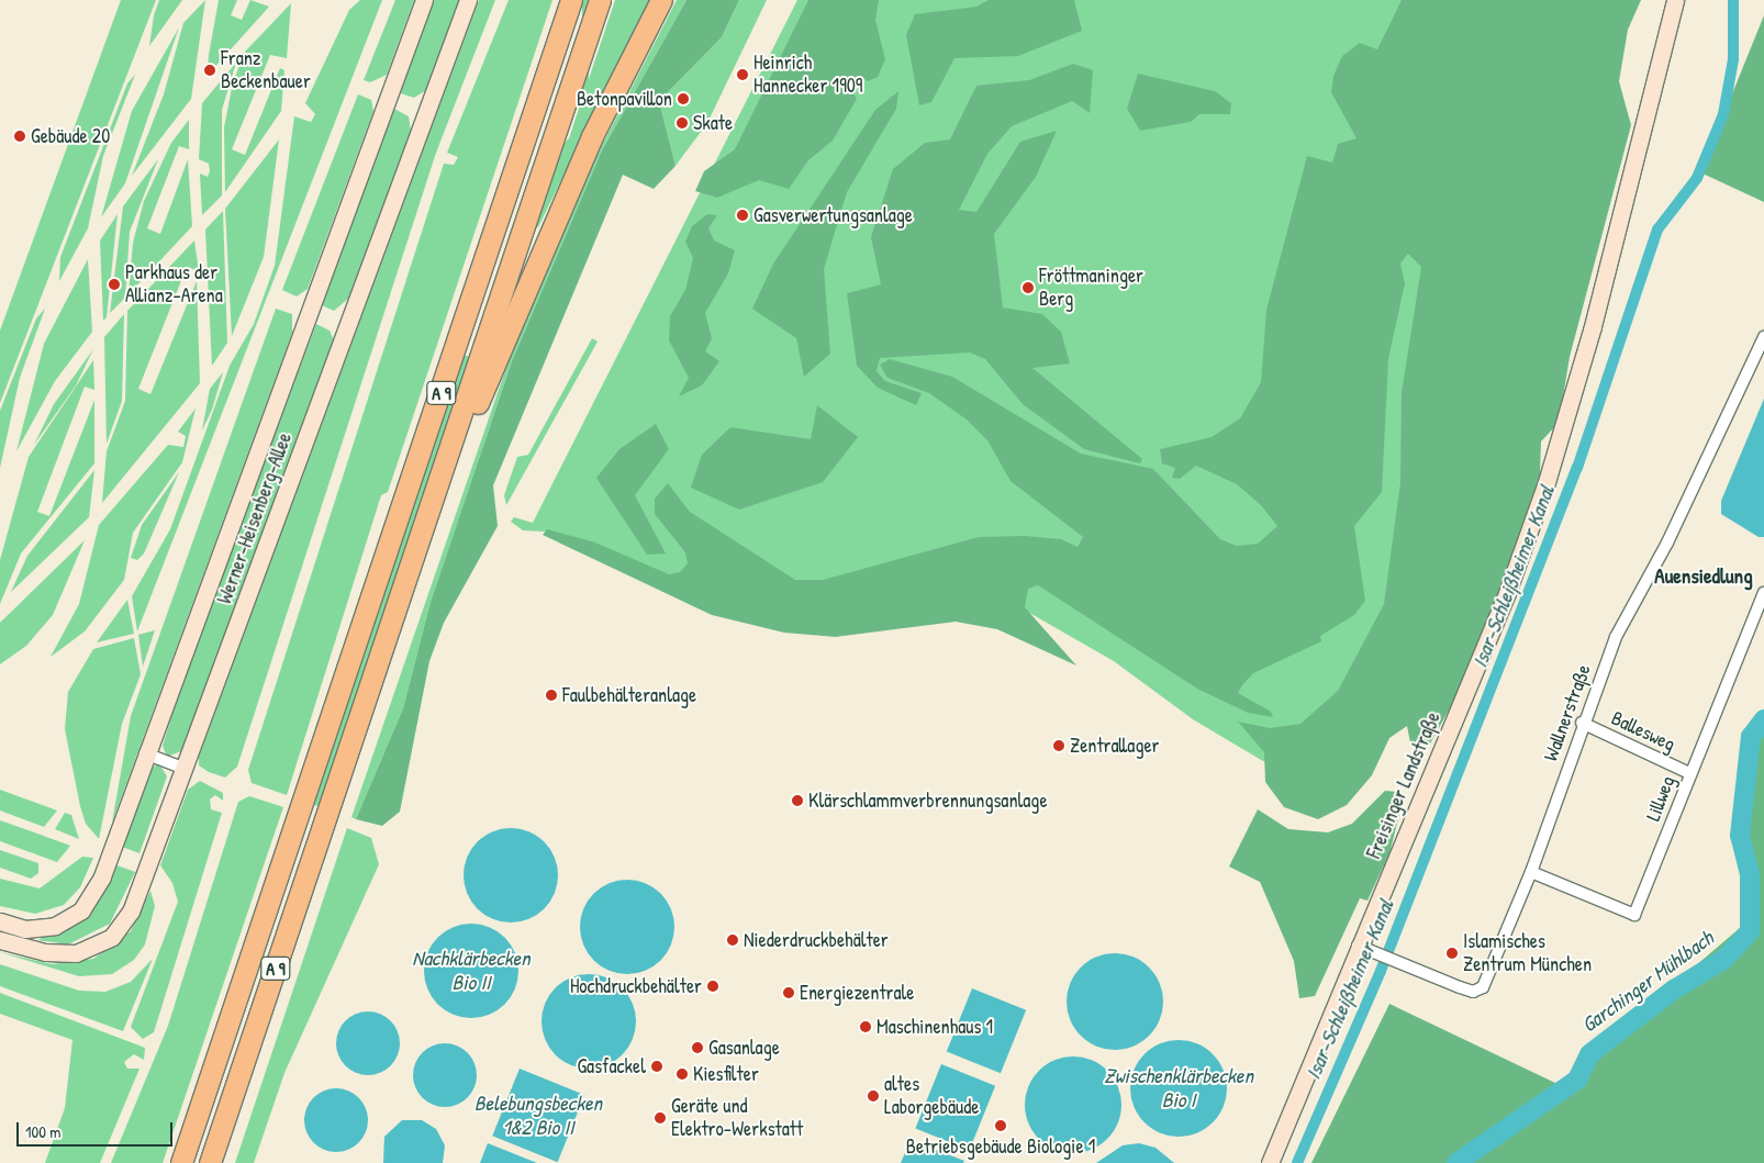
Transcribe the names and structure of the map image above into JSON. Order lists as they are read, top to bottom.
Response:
{
  "streets": {
    "highway": ["A 9"],
    "street": [
      "Werner-Heisenberg-Allee",
      "Wallnerstraße",
      "Ballesweg",
      "Freisinger Landstraße",
      "Lillweg"
    ]
  },
  "crossings": [
    ["Wallnerstraße", "Ballesweg"],
    ["Wallnerstraße", "Freisinger Landstraße"],
    ["Wallnerstraße", "Lillweg"],
    ["Ballesweg", "Lillweg"]
  ],
  "districts": ["Auensiedlung"],
  "water": [
    "Isar-Schleißheimer Kanal",
    "Nachklärbecken Bio II",
    "Garchinger Mühlbach",
    "Zwischenklärbecken Bio I",
    "Belebungsbecken 1&2 Bio II"
  ],
  "places": [
    "Franz Beckenbauer",
    "Heinrich Hannecker 1909",
    "Betonpavillon",
    "Skate",
    "Gebäude 20",
    "Gasverwertungsanlage",
    "Parkhaus der Allianz-Arena",
    "Fröttmaninger Berg",
    "Faulbehälteranlage",
    "Zentrallager",
    "Klärschlammverbrennungsanlage",
    "Niederdruckbehälter",
    "Islamisches Zentrum München",
    "Hochdruckbehälter",
    "Energiezentrale",
    "Maschinenhaus 1",
    "Gasanlage",
    "Gasfackel",
    "Kiesfilter",
    "altes Laborgebäude",
    "Geräte und Elektro-Werkstatt",
    "Betriebsgebäude Biologie 1"
  ],
  "scale_bar": "100 m"
}
